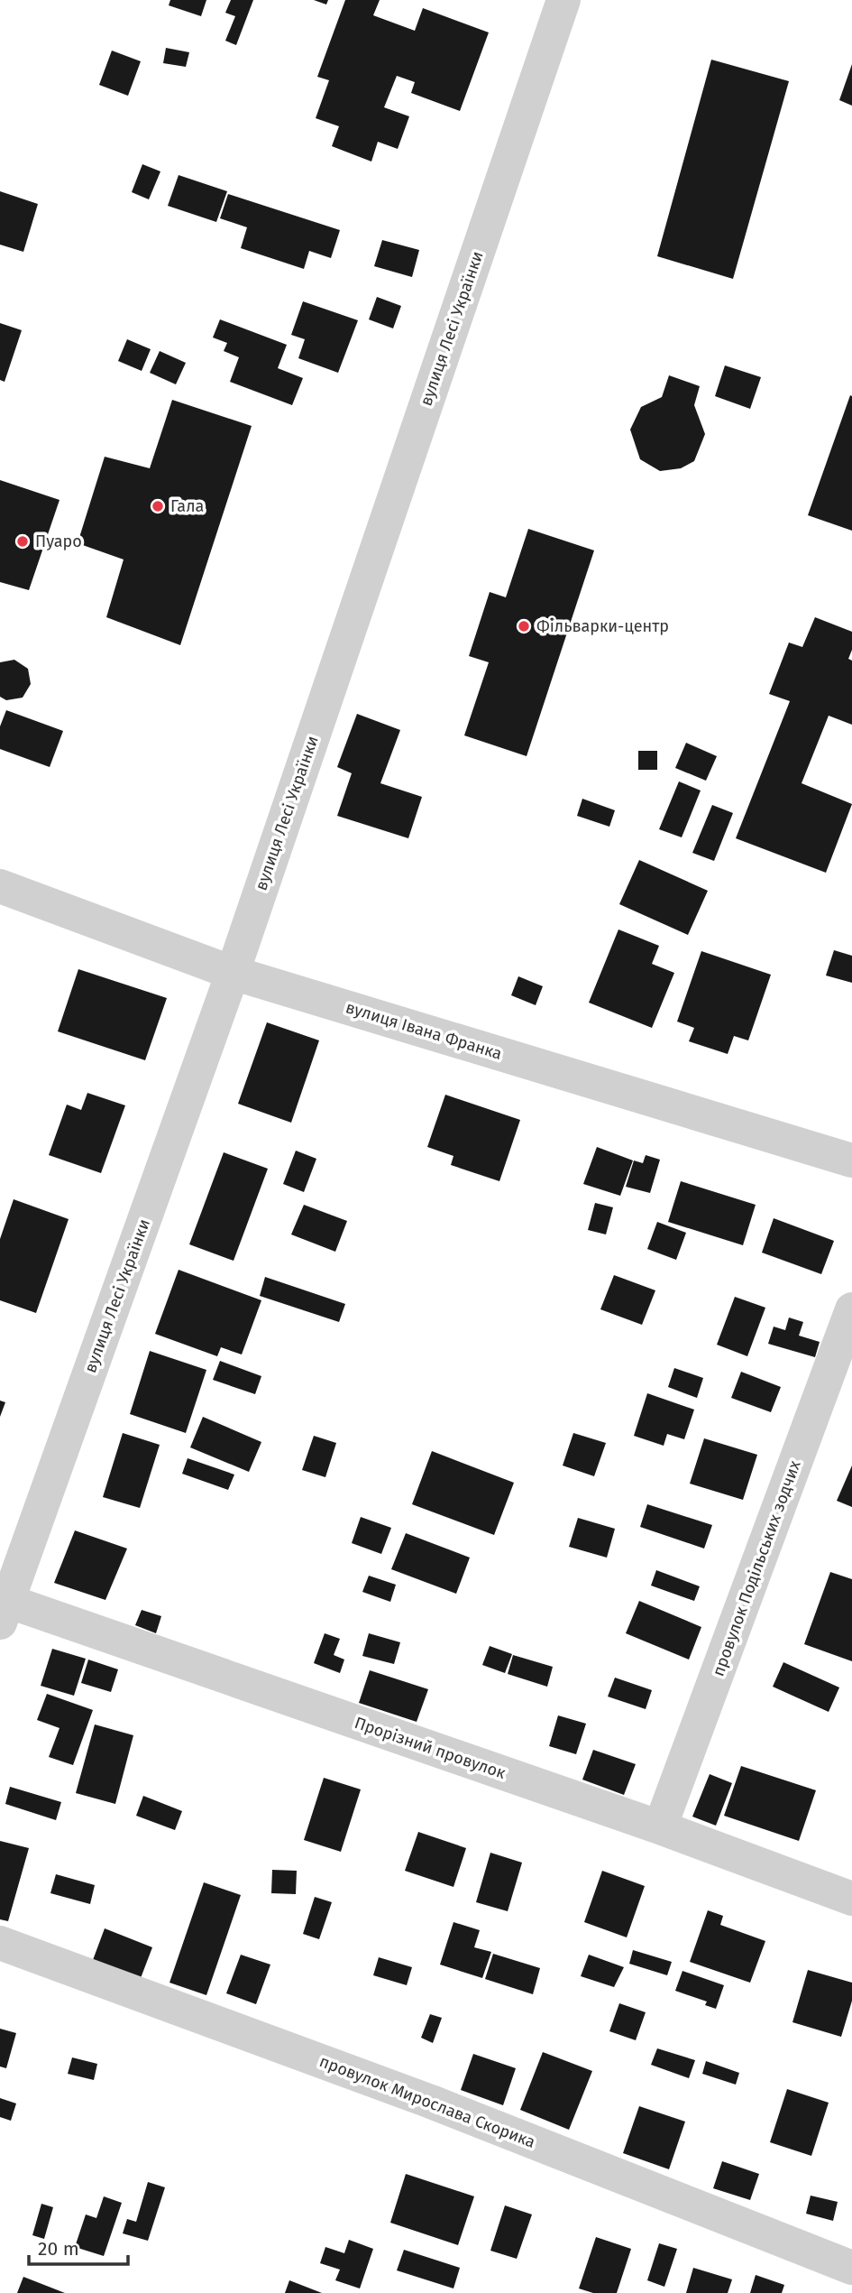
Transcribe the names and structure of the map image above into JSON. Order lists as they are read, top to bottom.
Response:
{
  "streets": {
    "street": [
      "вулиця Лесі Українки",
      "вулиця Івана Франка",
      "провулок Подільських зодчих",
      "Прорізний провулок",
      "провулок Мирослава Скорика"
    ]
  },
  "crossings": [
    ["вулиця Лесі Українки", "вулиця Івана Франка"],
    ["вулиця Лесі Українки", "Прорізний провулок"],
    ["провулок Подільських зодчих", "Прорізний провулок"]
  ],
  "places": ["Гала", "Пуаро", "Фільварки-центр"],
  "scale_bar": "20 m"
}
